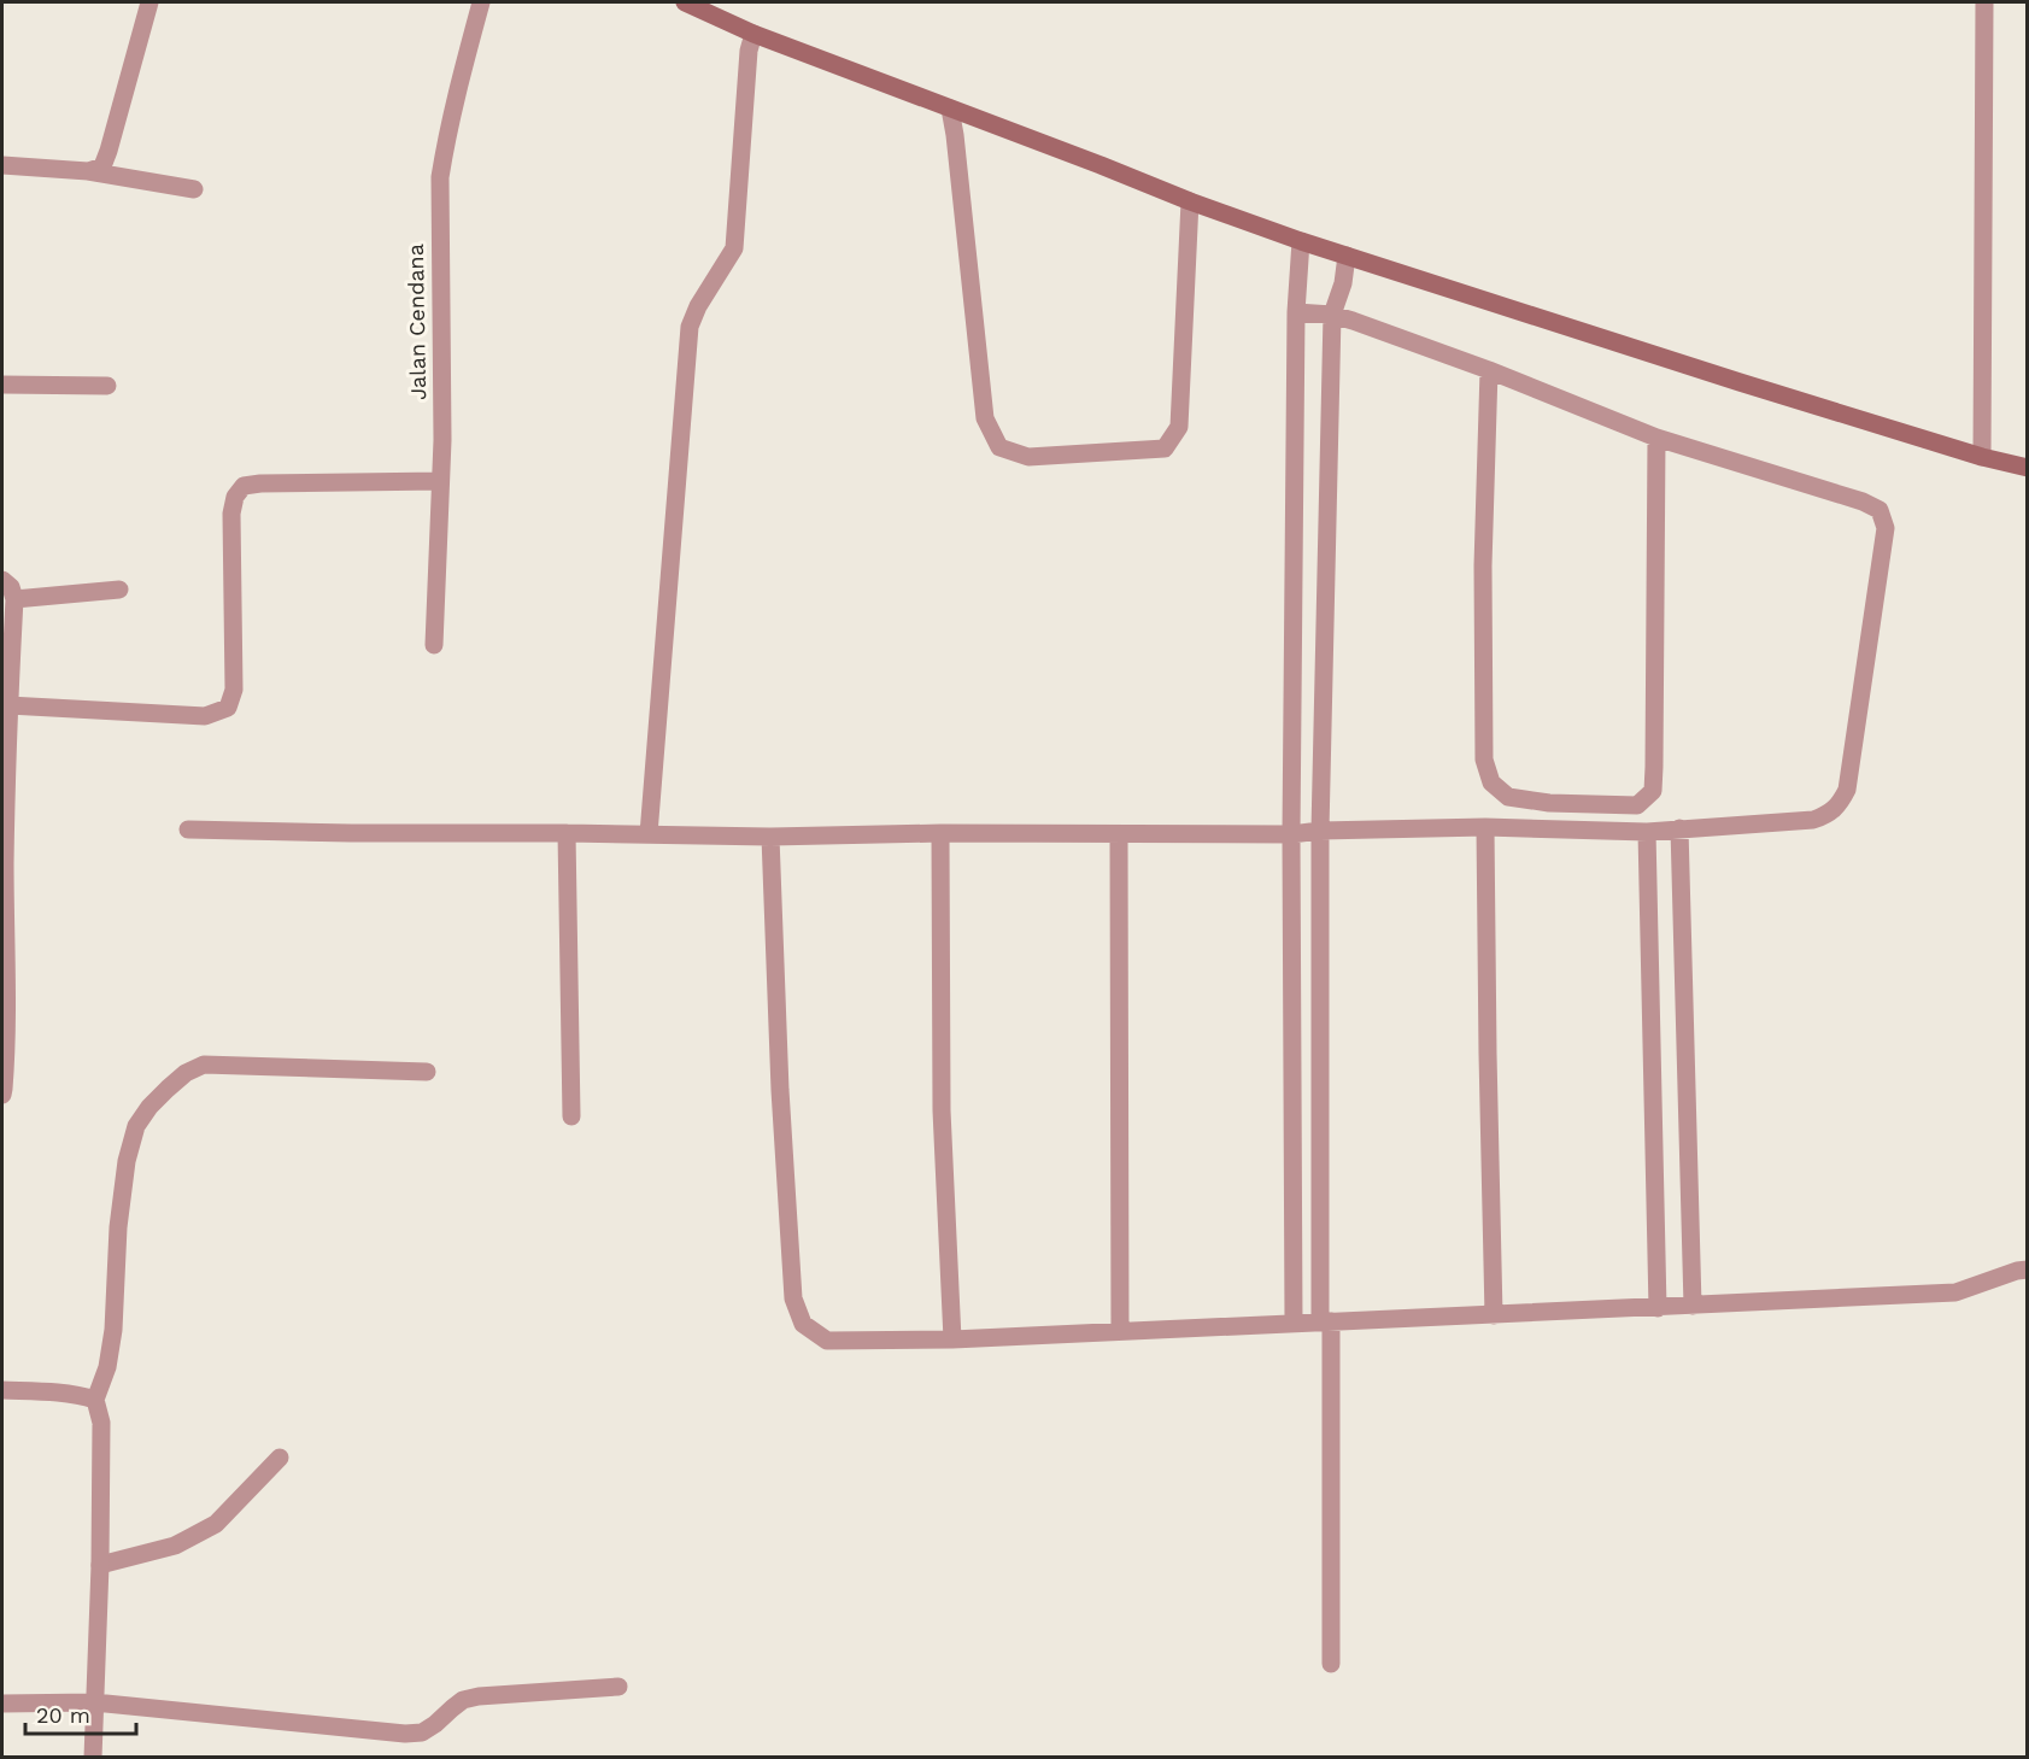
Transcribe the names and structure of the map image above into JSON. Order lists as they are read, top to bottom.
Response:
{
  "streets": {
    "street": ["Jalan Cendana"]
  },
  "scale_bar": "20 m"
}
